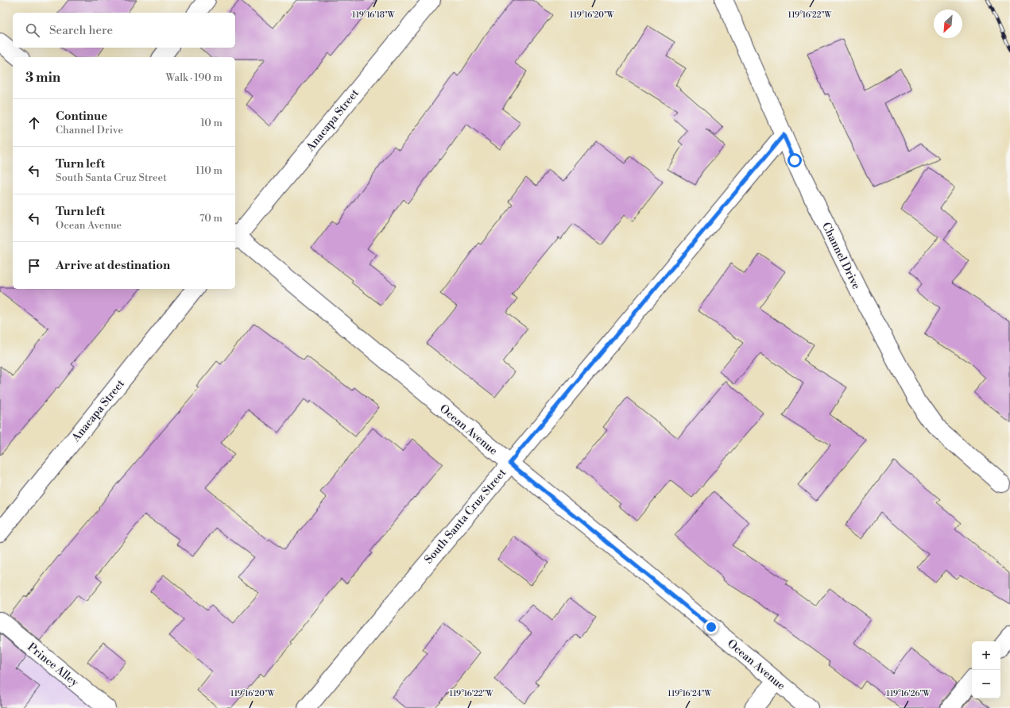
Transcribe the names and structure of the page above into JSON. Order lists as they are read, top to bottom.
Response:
{
  "streets": {
    "street": [
      "Anacapa Street",
      "Channel Drive",
      "Ocean Avenue",
      "South Santa Cruz Street",
      "Prince Alley"
    ]
  },
  "crossings": [
    ["Channel Drive", "South Santa Cruz Street"],
    ["Ocean Avenue", "South Santa Cruz Street"]
  ],
  "north": "bottom left",
  "page": {
    "search": "Search here",
    "heading": ["3 min", "Walk · 190 m"],
    "list": [
      ["Continue", "Channel Drive", "10 m"],
      ["Turn left", "South Santa Cruz Street", "110 m"],
      ["Turn left", "Ocean Avenue", "70 m"],
      "Arrive at destination"
    ],
    "map_buttons": ["+", "−"]
  },
  "coordinates": [
    "119°16'18\"W",
    "119°16'20\"W",
    "119°16'22\"W",
    "119°16'24\"W",
    "119°16'26\"W"
  ]
}
